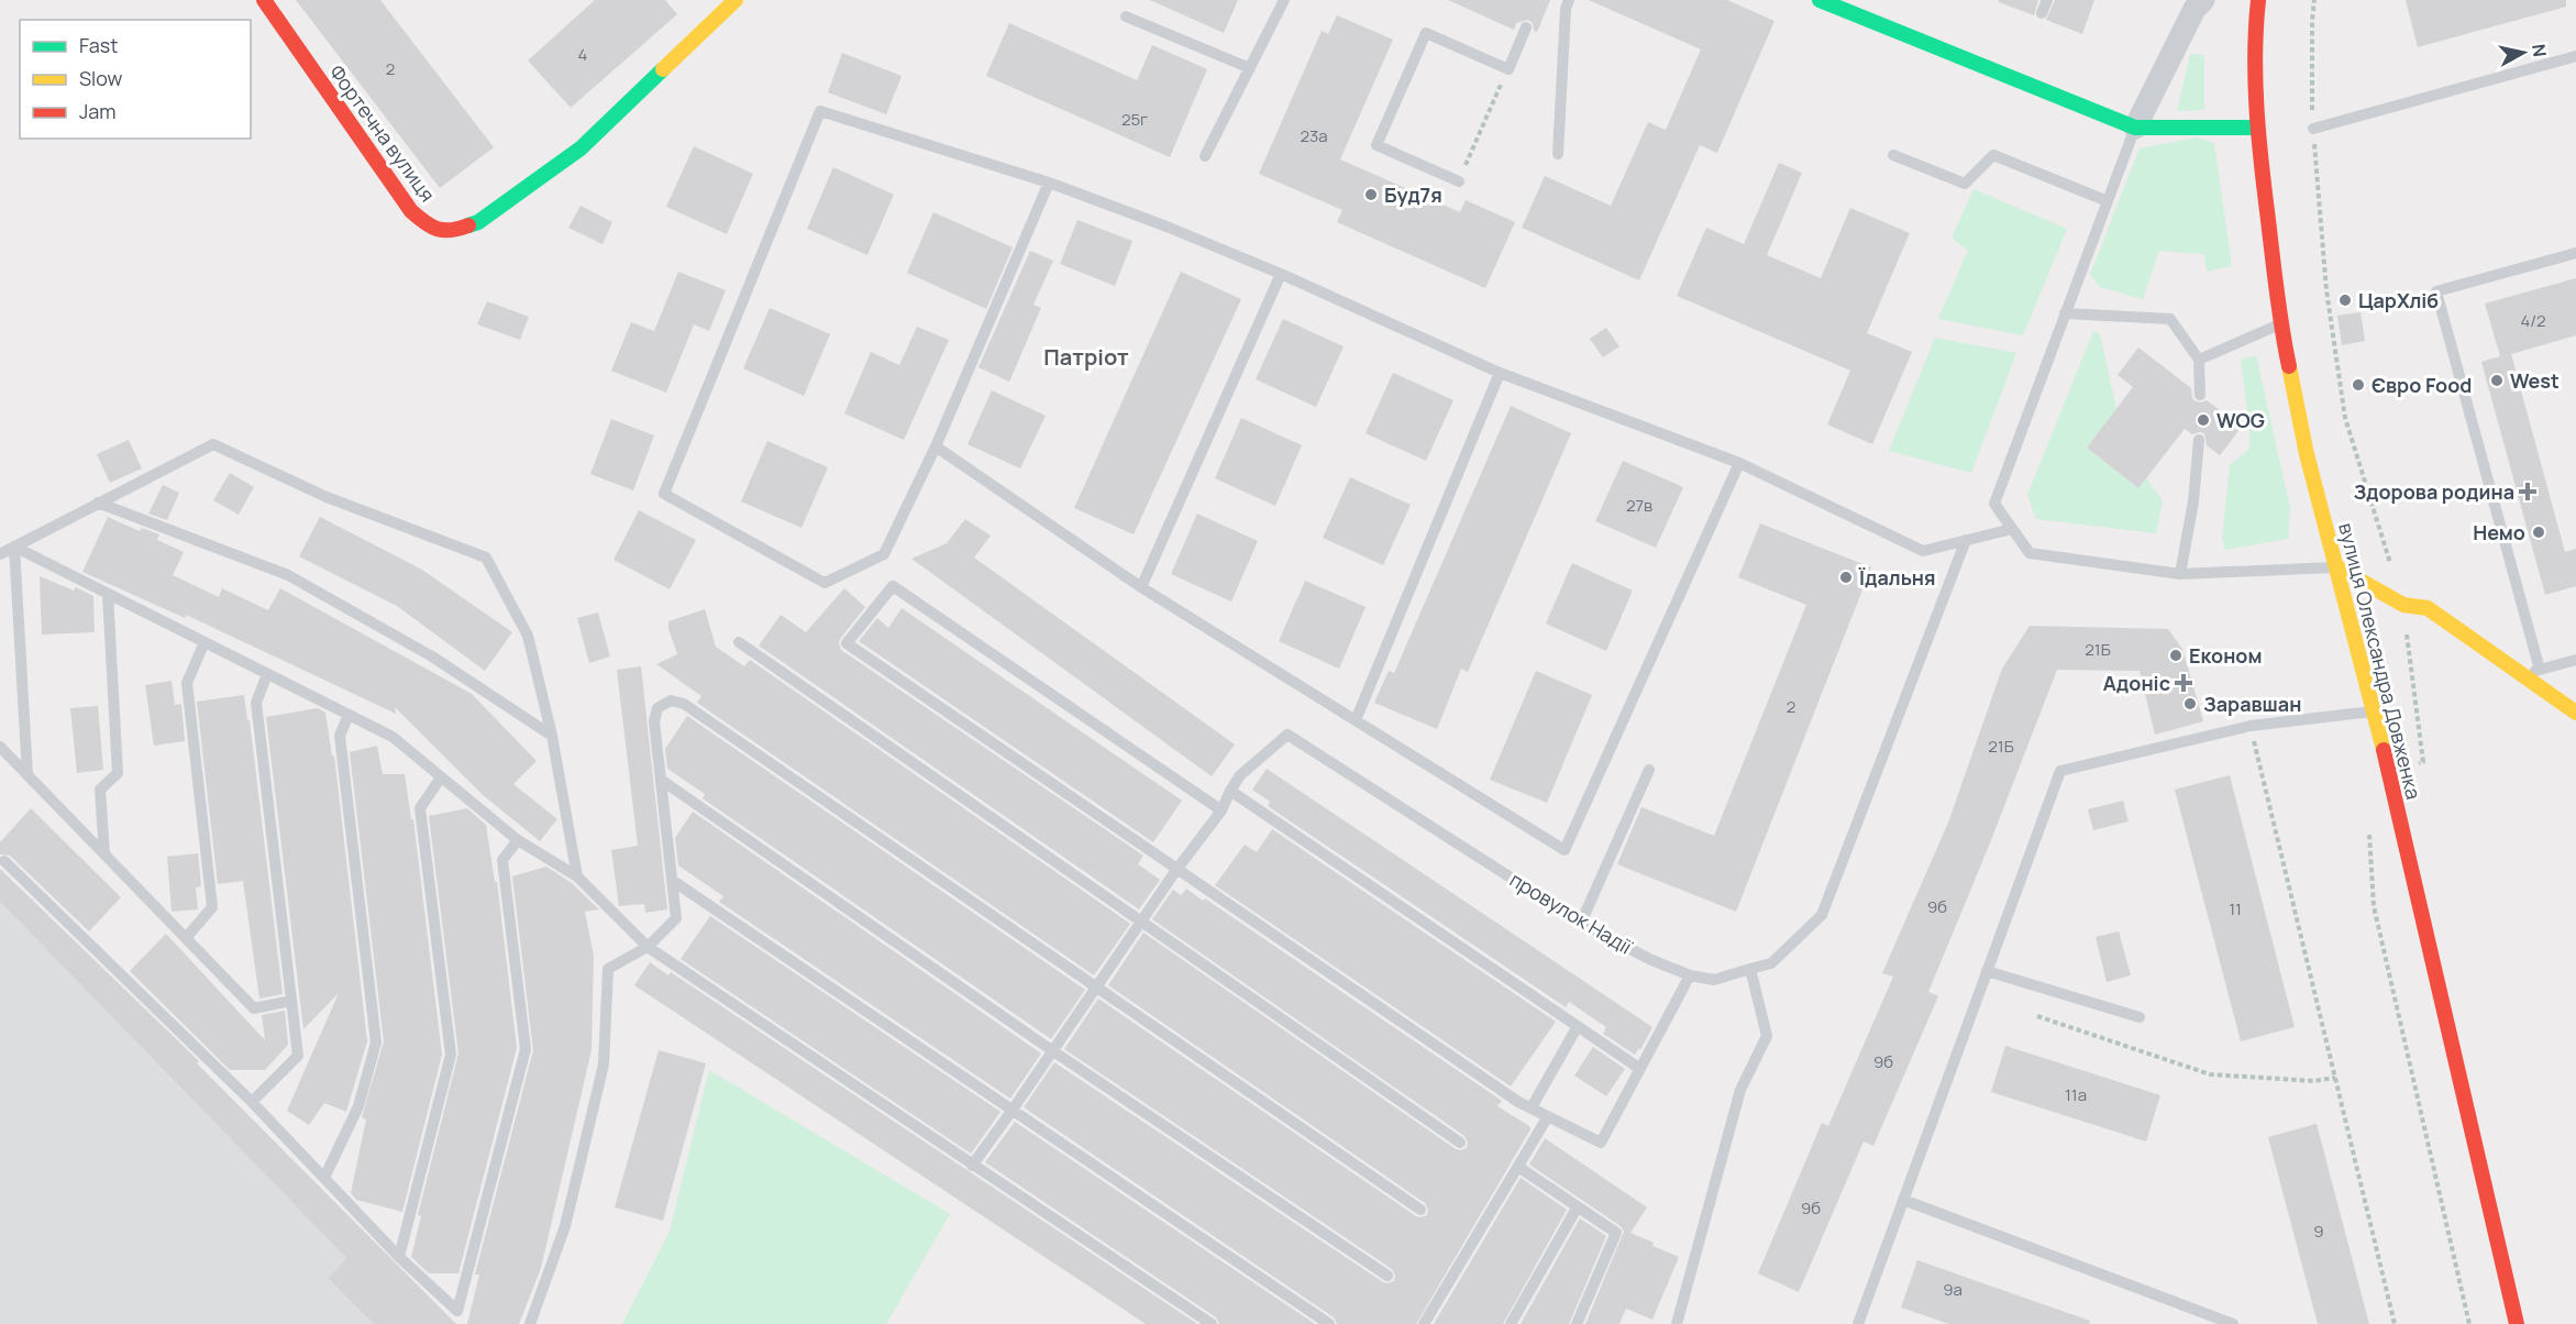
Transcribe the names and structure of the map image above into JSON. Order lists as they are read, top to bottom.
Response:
{
  "streets": {
    "street": ["Фортечна вулиця", "вулиця Олександра Довженка"],
    "lane": ["провулок Надії"]
  },
  "districts": ["Патріот"],
  "places": {
    "other": [
      "Буд7я",
      "ЦарХліб",
      "West",
      "Євро Food",
      "WOG",
      "Немо",
      "Їдальня",
      "Економ",
      "Заравшан"
    ],
    "health": ["Здорова родина", "Адоніс"]
  },
  "house_numbers": [
    "4",
    "2",
    "25г",
    "23а",
    "4/2",
    "27в",
    "21Б",
    "2",
    "21Б",
    "9б",
    "11",
    "9б",
    "11а",
    "9б",
    "9",
    "9а"
  ],
  "legend": ["Fast", "Slow", "Jam"],
  "north": "right"
}
